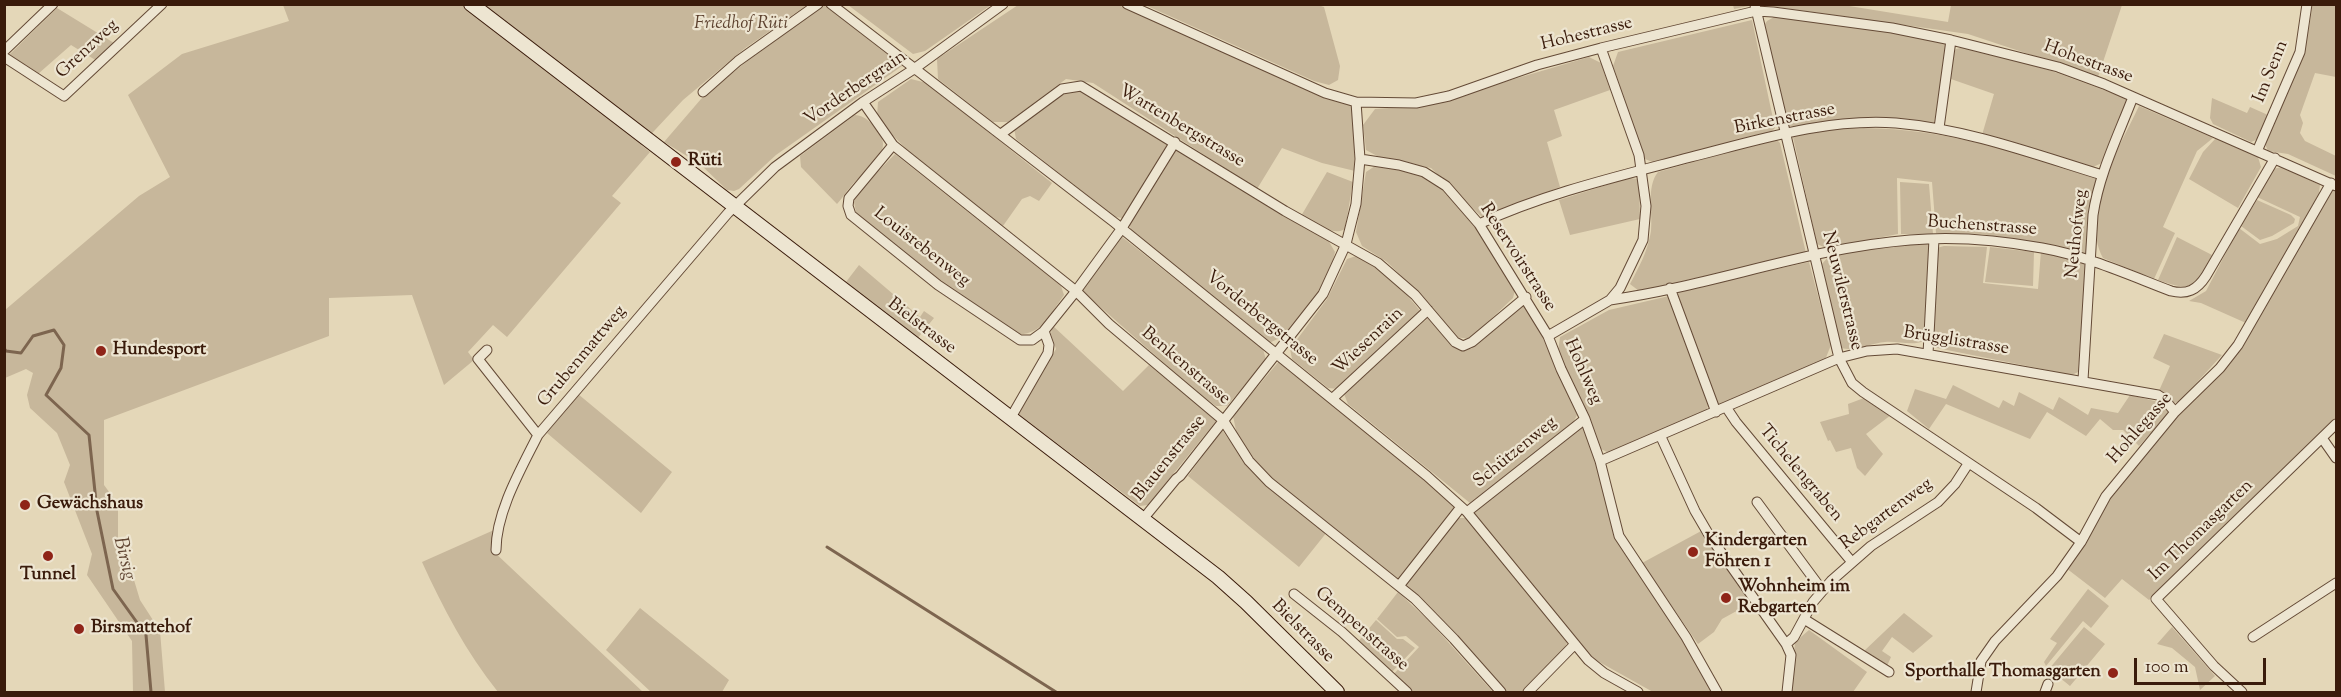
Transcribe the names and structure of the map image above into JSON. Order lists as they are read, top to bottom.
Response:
{
  "streets": {
    "main road": ["Bielstrasse"],
    "street": [
      "Hohestrasse",
      "Grenzweg",
      "Im Senn",
      "Vorderbergrain",
      "Birkenstrasse",
      "Wartenbergstrasse",
      "Buchenstrasse",
      "Neuhofweg",
      "Louisrebenweg",
      "Reservoirstrasse",
      "Neuwilerstrasse",
      "Vorderbergstrasse",
      "Wiesenrain",
      "Brügglistrasse",
      "Grubenmattweg",
      "Benkenstrasse",
      "Hohlweg",
      "Hohlegasse",
      "Schützenweg",
      "Blauenstrasse",
      "Tichelengraben",
      "Rebgartenweg",
      "Im Thomasgarten",
      "Gempenstrasse"
    ]
  },
  "crossings": [
    ["Hohestrasse", "Im Senn"],
    ["Hohestrasse", "Buchenstrasse"],
    ["Hohestrasse", "Neuhofweg"],
    ["Hohestrasse", "Neuwilerstrasse"],
    ["Hohestrasse", "Hohlweg"],
    ["Hohestrasse", "Hohlegasse"],
    ["Hohestrasse", "Blauenstrasse"],
    ["Vorderbergrain", "Vorderbergstrasse"],
    ["Vorderbergrain", "Bielstrasse"],
    ["Vorderbergrain", "Grubenmattweg"],
    ["Vorderbergrain", "Benkenstrasse"],
    ["Birkenstrasse", "Neuhofweg"],
    ["Birkenstrasse", "Reservoirstrasse"],
    ["Birkenstrasse", "Neuwilerstrasse"],
    ["Birkenstrasse", "Hohlweg"],
    ["Wartenbergstrasse", "Reservoirstrasse"],
    ["Wartenbergstrasse", "Vorderbergstrasse"],
    ["Wartenbergstrasse", "Wiesenrain"],
    ["Wartenbergstrasse", "Blauenstrasse"],
    ["Buchenstrasse", "Neuhofweg"],
    ["Buchenstrasse", "Neuwilerstrasse"],
    ["Buchenstrasse", "Hohlweg"],
    ["Neuhofweg", "Brügglistrasse"],
    ["Louisrebenweg", "Benkenstrasse"],
    ["Reservoirstrasse", "Hohlweg"],
    ["Reservoirstrasse", "Blauenstrasse"],
    ["Neuwilerstrasse", "Brügglistrasse"],
    ["Neuwilerstrasse", "Hohlegasse"],
    ["Neuwilerstrasse", "Rebgartenweg"],
    ["Vorderbergstrasse", "Wiesenrain"],
    ["Vorderbergstrasse", "Schützenweg"],
    ["Vorderbergstrasse", "Blauenstrasse"],
    ["Bielstrasse", "Grubenmattweg"],
    ["Bielstrasse", "Blauenstrasse"],
    ["Brügglistrasse", "Hohlweg"],
    ["Brügglistrasse", "Hohlegasse"],
    ["Brügglistrasse", "Tichelengraben"],
    ["Benkenstrasse", "Schützenweg"],
    ["Benkenstrasse", "Blauenstrasse"],
    ["Hohlweg", "Schützenweg"],
    ["Tichelengraben", "Rebgartenweg"]
  ],
  "water": ["Birsig"],
  "parks": ["Friedhof Rüti"],
  "places": [
    "Rüti",
    "Hundesport",
    "Gewächshaus",
    "Kindergarten Föhren 1",
    "Tunnel",
    "Wohnheim im Rebgarten",
    "Birsmattehof",
    "Sporthalle Thomasgarten"
  ],
  "scale_bar": "100 m"
}
